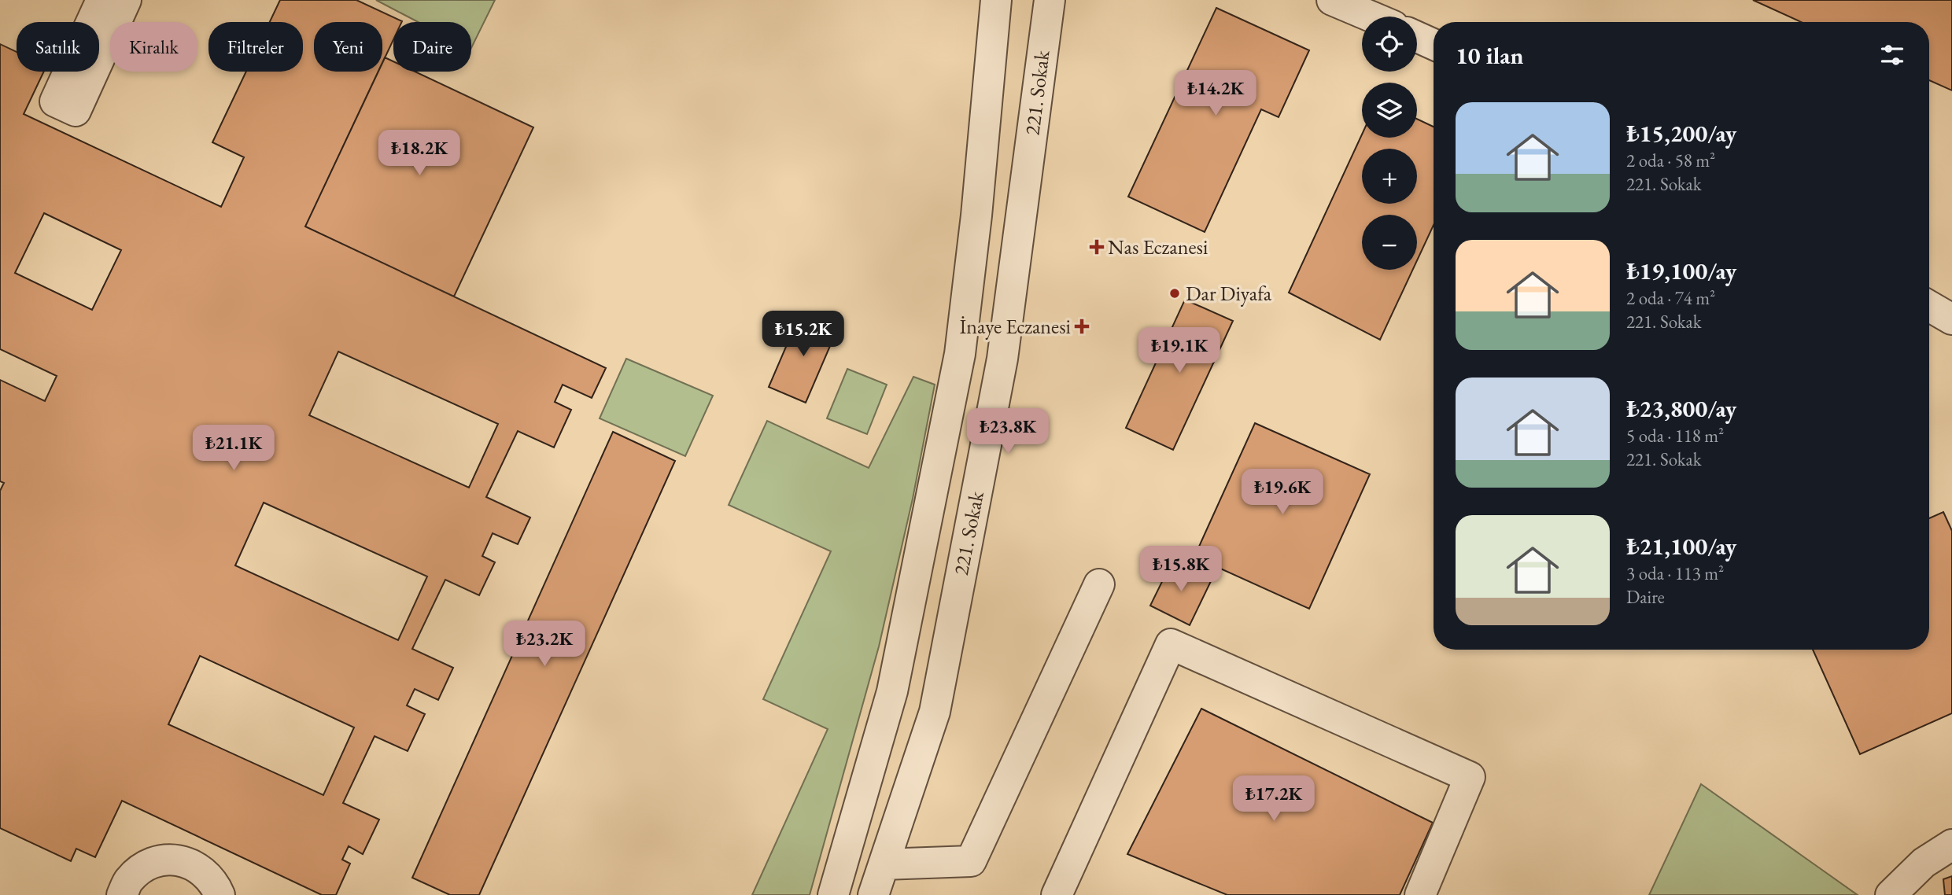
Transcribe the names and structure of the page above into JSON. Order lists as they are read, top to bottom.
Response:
{
  "streets": {
    "street": ["221. Sokak"]
  },
  "places": {
    "health": ["Nas Eczanesi", "İnaye Eczanesi"],
    "other": ["Dar Diyafa"]
  },
  "page": {
    "map_buttons": ["+", "−"],
    "chip": [
      "Satılık",
      "Kiralık",
      "Filtreler",
      "Yeni",
      "Daire"
    ],
    "heading": "10 ilan",
    "price": [
      "₺14.2K",
      "₺18.2K",
      "₺15.2K",
      "₺19.1K",
      "₺23.8K",
      "₺21.1K",
      "₺19.6K",
      "₺15.8K",
      "₺23.2K",
      "₺17.2K"
    ],
    "list": [
      {
        "name": "₺15,200/ay",
        "note": "2 oda · 58 m² · 221. Sokak"
      },
      {
        "name": "₺19,100/ay",
        "note": "2 oda · 74 m² · 221. Sokak"
      },
      {
        "name": "₺23,800/ay",
        "note": "5 oda · 118 m² · 221. Sokak"
      },
      {
        "name": "₺21,100/ay",
        "note": "3 oda · 113 m² · Daire"
      }
    ]
  }
}
